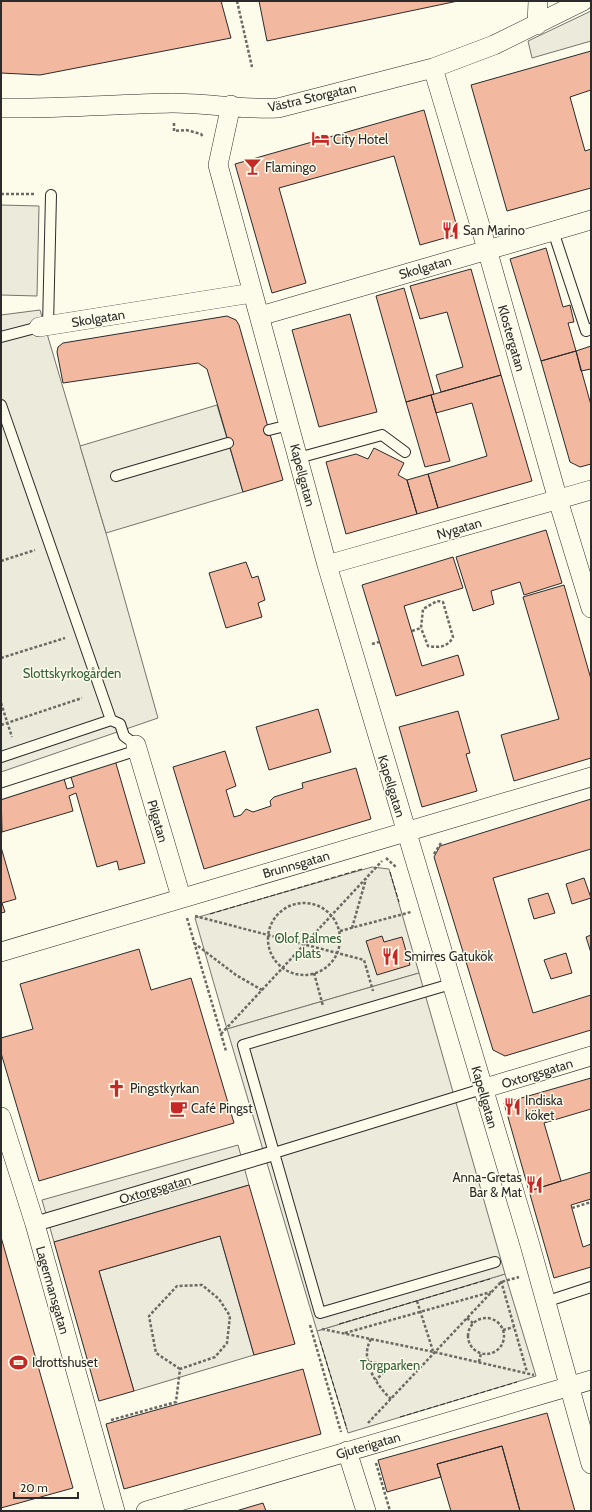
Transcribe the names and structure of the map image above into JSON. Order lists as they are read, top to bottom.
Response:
{
  "streets": {
    "street": [
      "Västra Storgatan",
      "Skolgatan",
      "Klostergatan",
      "Kapellgatan",
      "Nygatan",
      "Pilgatan",
      "Brunnsgatan",
      "Oxtorgsgatan",
      "Lagermansgatan",
      "Gjuterigatan"
    ]
  },
  "crossings": [
    ["Västra Storgatan", "Klostergatan"],
    ["Västra Storgatan", "Kapellgatan"],
    ["Skolgatan", "Klostergatan"],
    ["Skolgatan", "Kapellgatan"],
    ["Klostergatan", "Nygatan"],
    ["Kapellgatan", "Nygatan"],
    ["Kapellgatan", "Brunnsgatan"],
    ["Kapellgatan", "Oxtorgsgatan"],
    ["Kapellgatan", "Gjuterigatan"],
    ["Pilgatan", "Brunnsgatan"],
    ["Oxtorgsgatan", "Lagermansgatan"]
  ],
  "parks": ["Slottskyrkogården", "Olof Palmes plats", "Torgparken"],
  "places": {
    "hotel": ["City Hotel"],
    "bar": ["Flamingo"],
    "restaurant": [
      "San Marino",
      "Smirres Gatukök",
      "Indiska köket",
      "Anna-Gretas Bar & Mat"
    ],
    "church": ["Pingstkyrkan"],
    "cafe": ["Café Pingst"],
    "sports": ["Idrottshuset"]
  },
  "scale_bar": "20 m"
}
